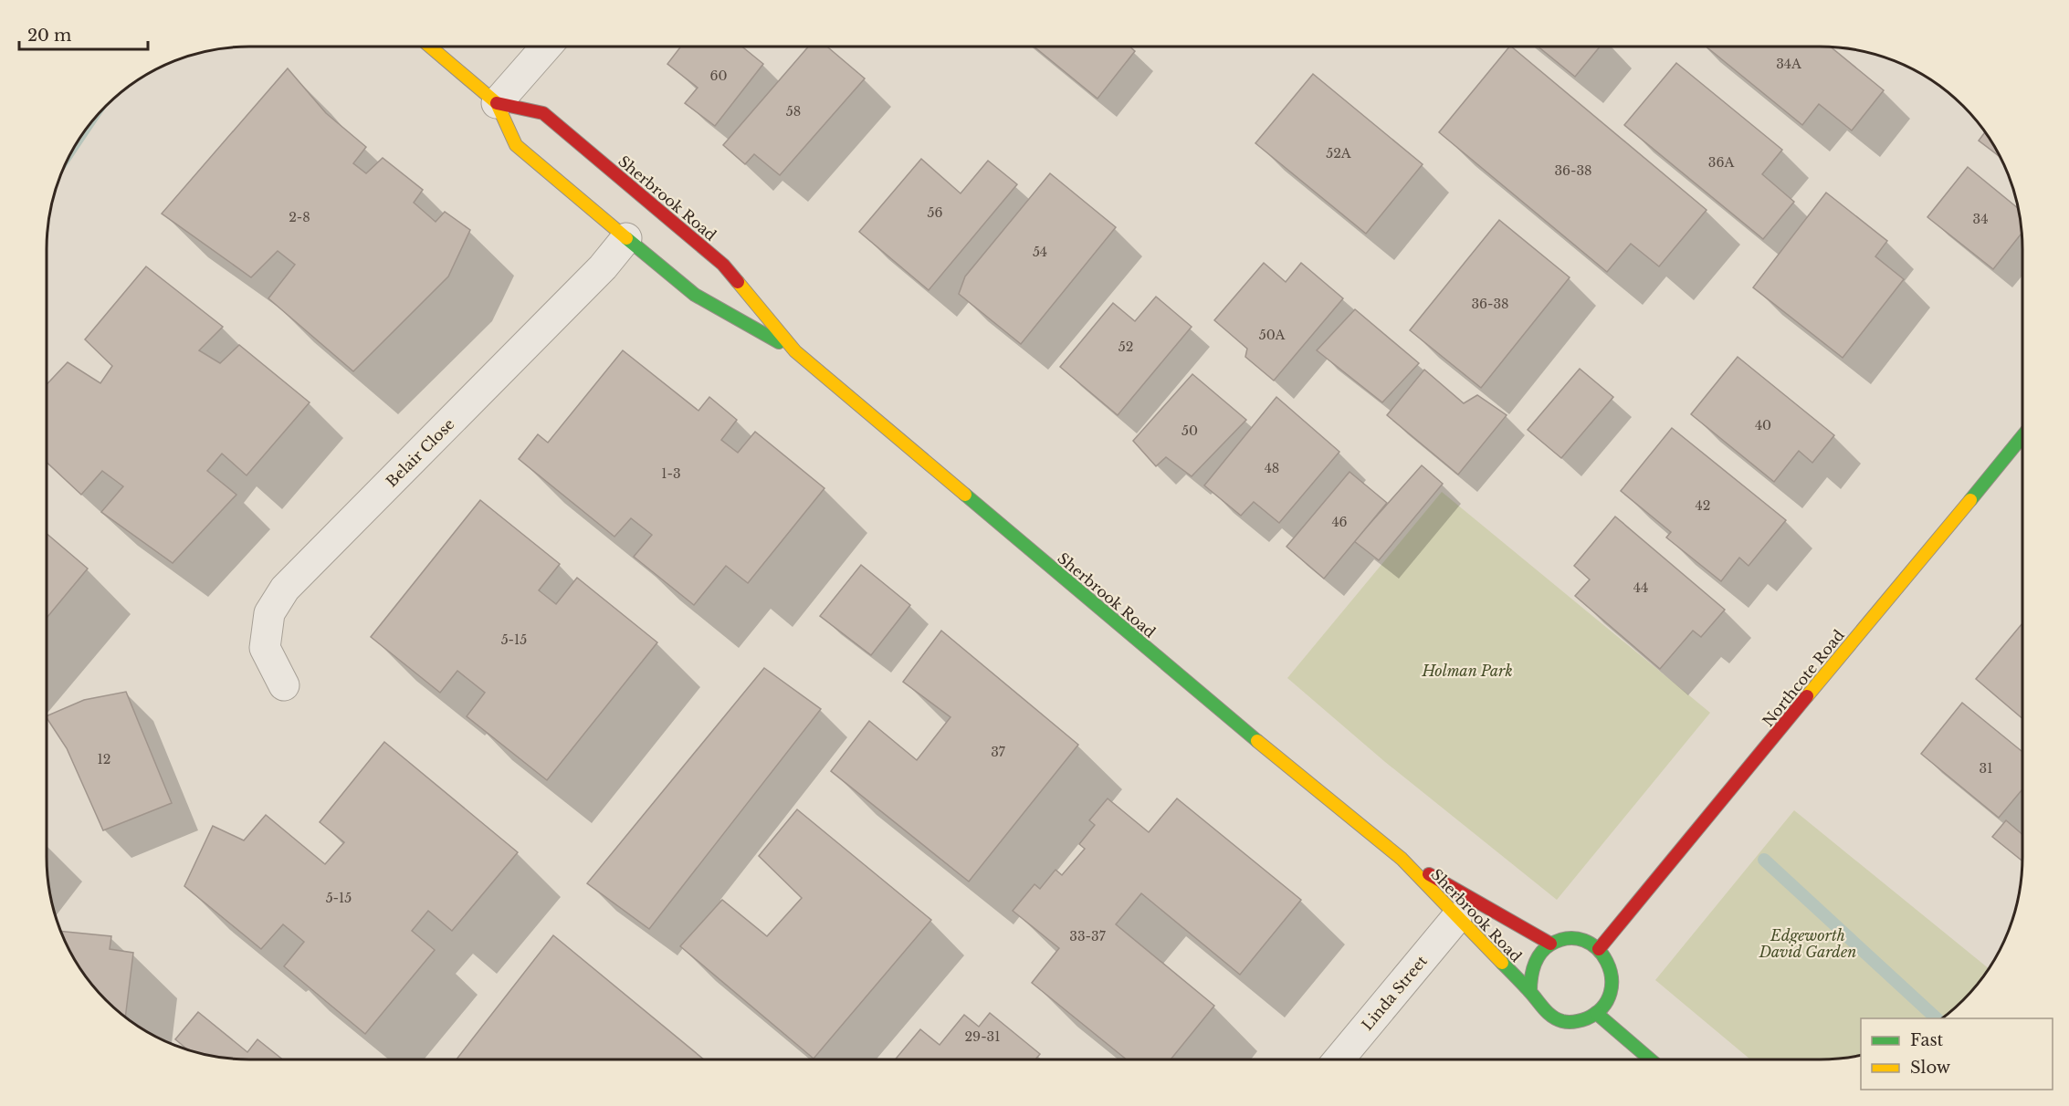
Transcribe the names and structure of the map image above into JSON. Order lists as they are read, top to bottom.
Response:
{
  "streets": {
    "main road": ["Sherbrook Road", "Northcote Road"],
    "street": ["Belair Close", "Linda Street"]
  },
  "crossings": [
    ["Sherbrook Road", "Belair Close"],
    ["Sherbrook Road", "Northcote Road"],
    ["Sherbrook Road", "Linda Street"]
  ],
  "parks": ["Holman Park", "Edgeworth David Garden"],
  "house_numbers": [
    "34A",
    "60",
    "58",
    "52A",
    "36A",
    "36-38",
    "56",
    "2-8",
    "34",
    "54",
    "36-38",
    "50A",
    "52",
    "40",
    "50",
    "48",
    "1-3",
    "42",
    "46",
    "44",
    "5-15",
    "37",
    "12",
    "31",
    "5-15",
    "33-37",
    "29-31"
  ],
  "legend": ["Fast", "Slow"],
  "scale_bar": "20 m"
}
